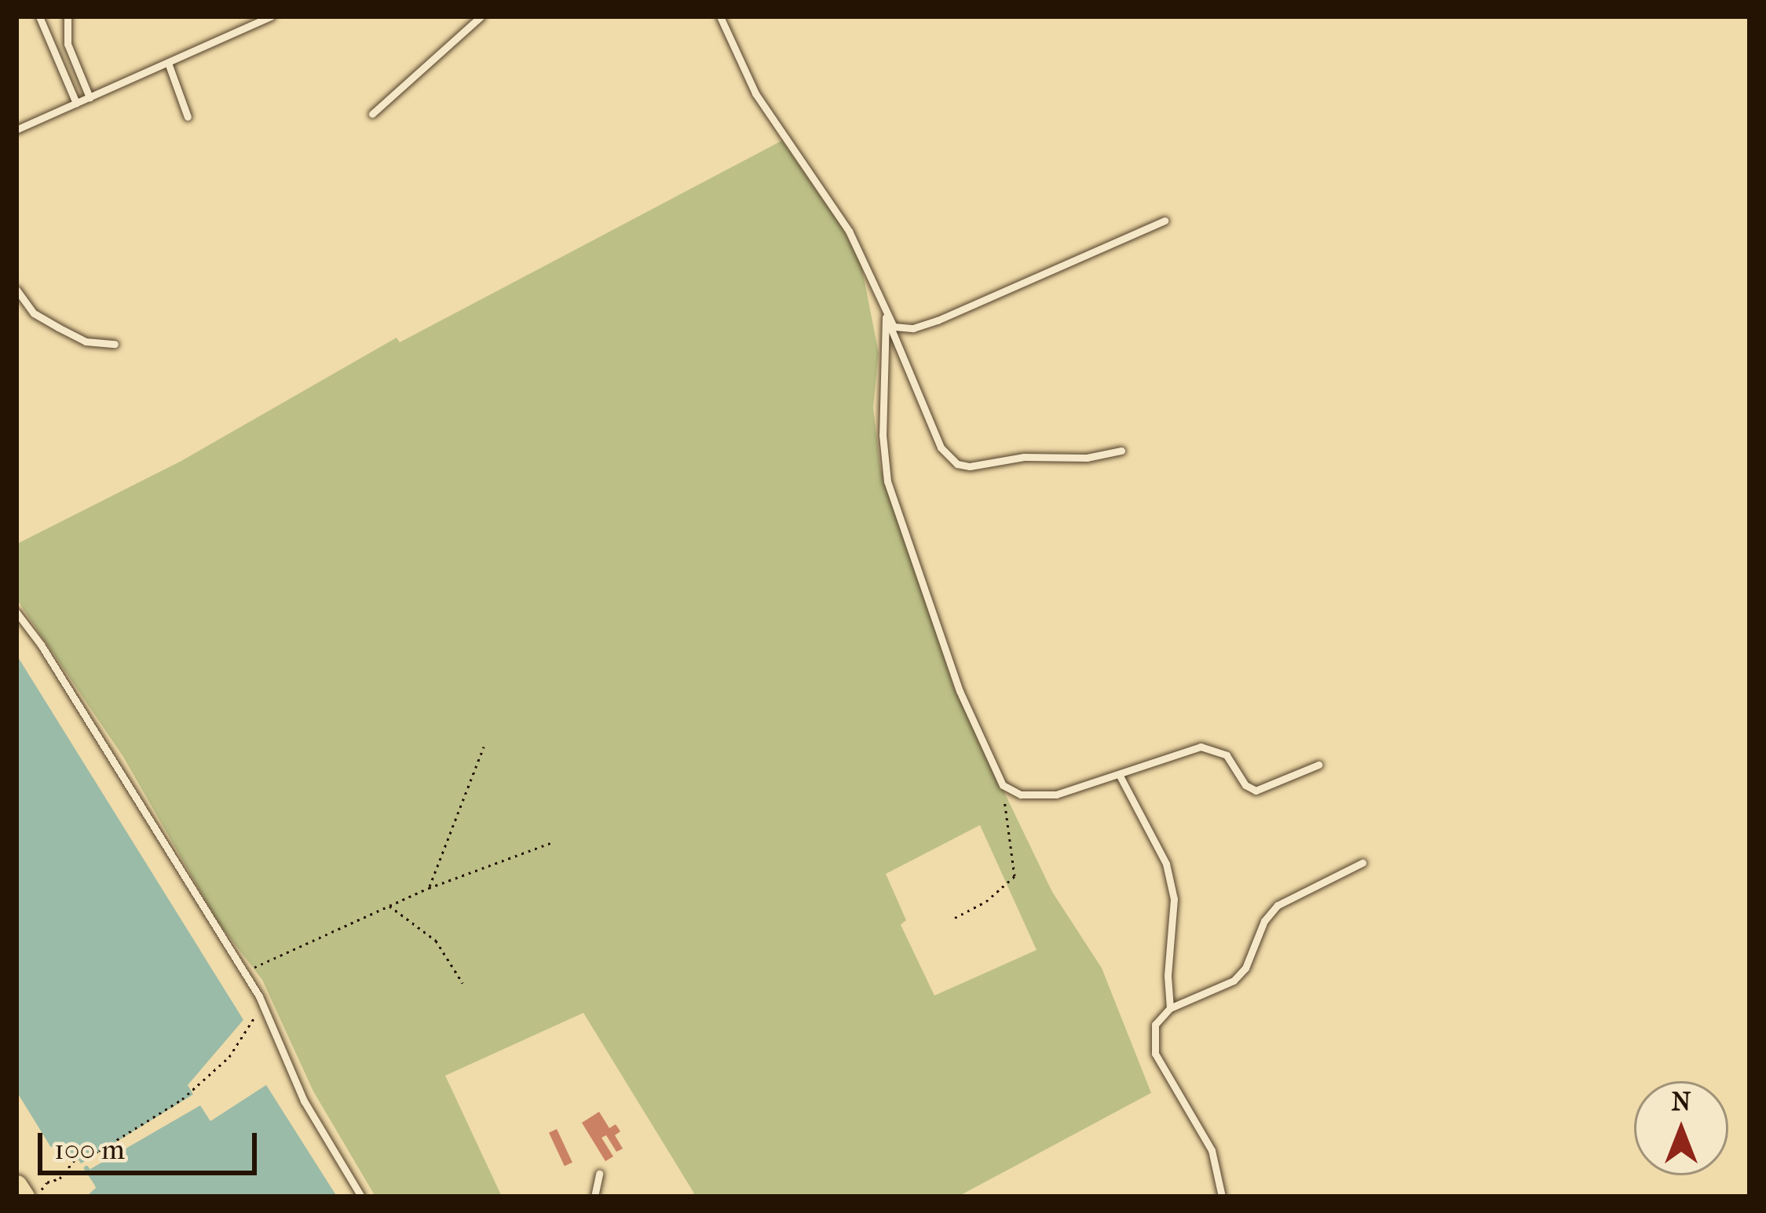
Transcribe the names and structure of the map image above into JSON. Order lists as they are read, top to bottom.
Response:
{
  "scale_bar": "100 m",
  "north": "top"
}
